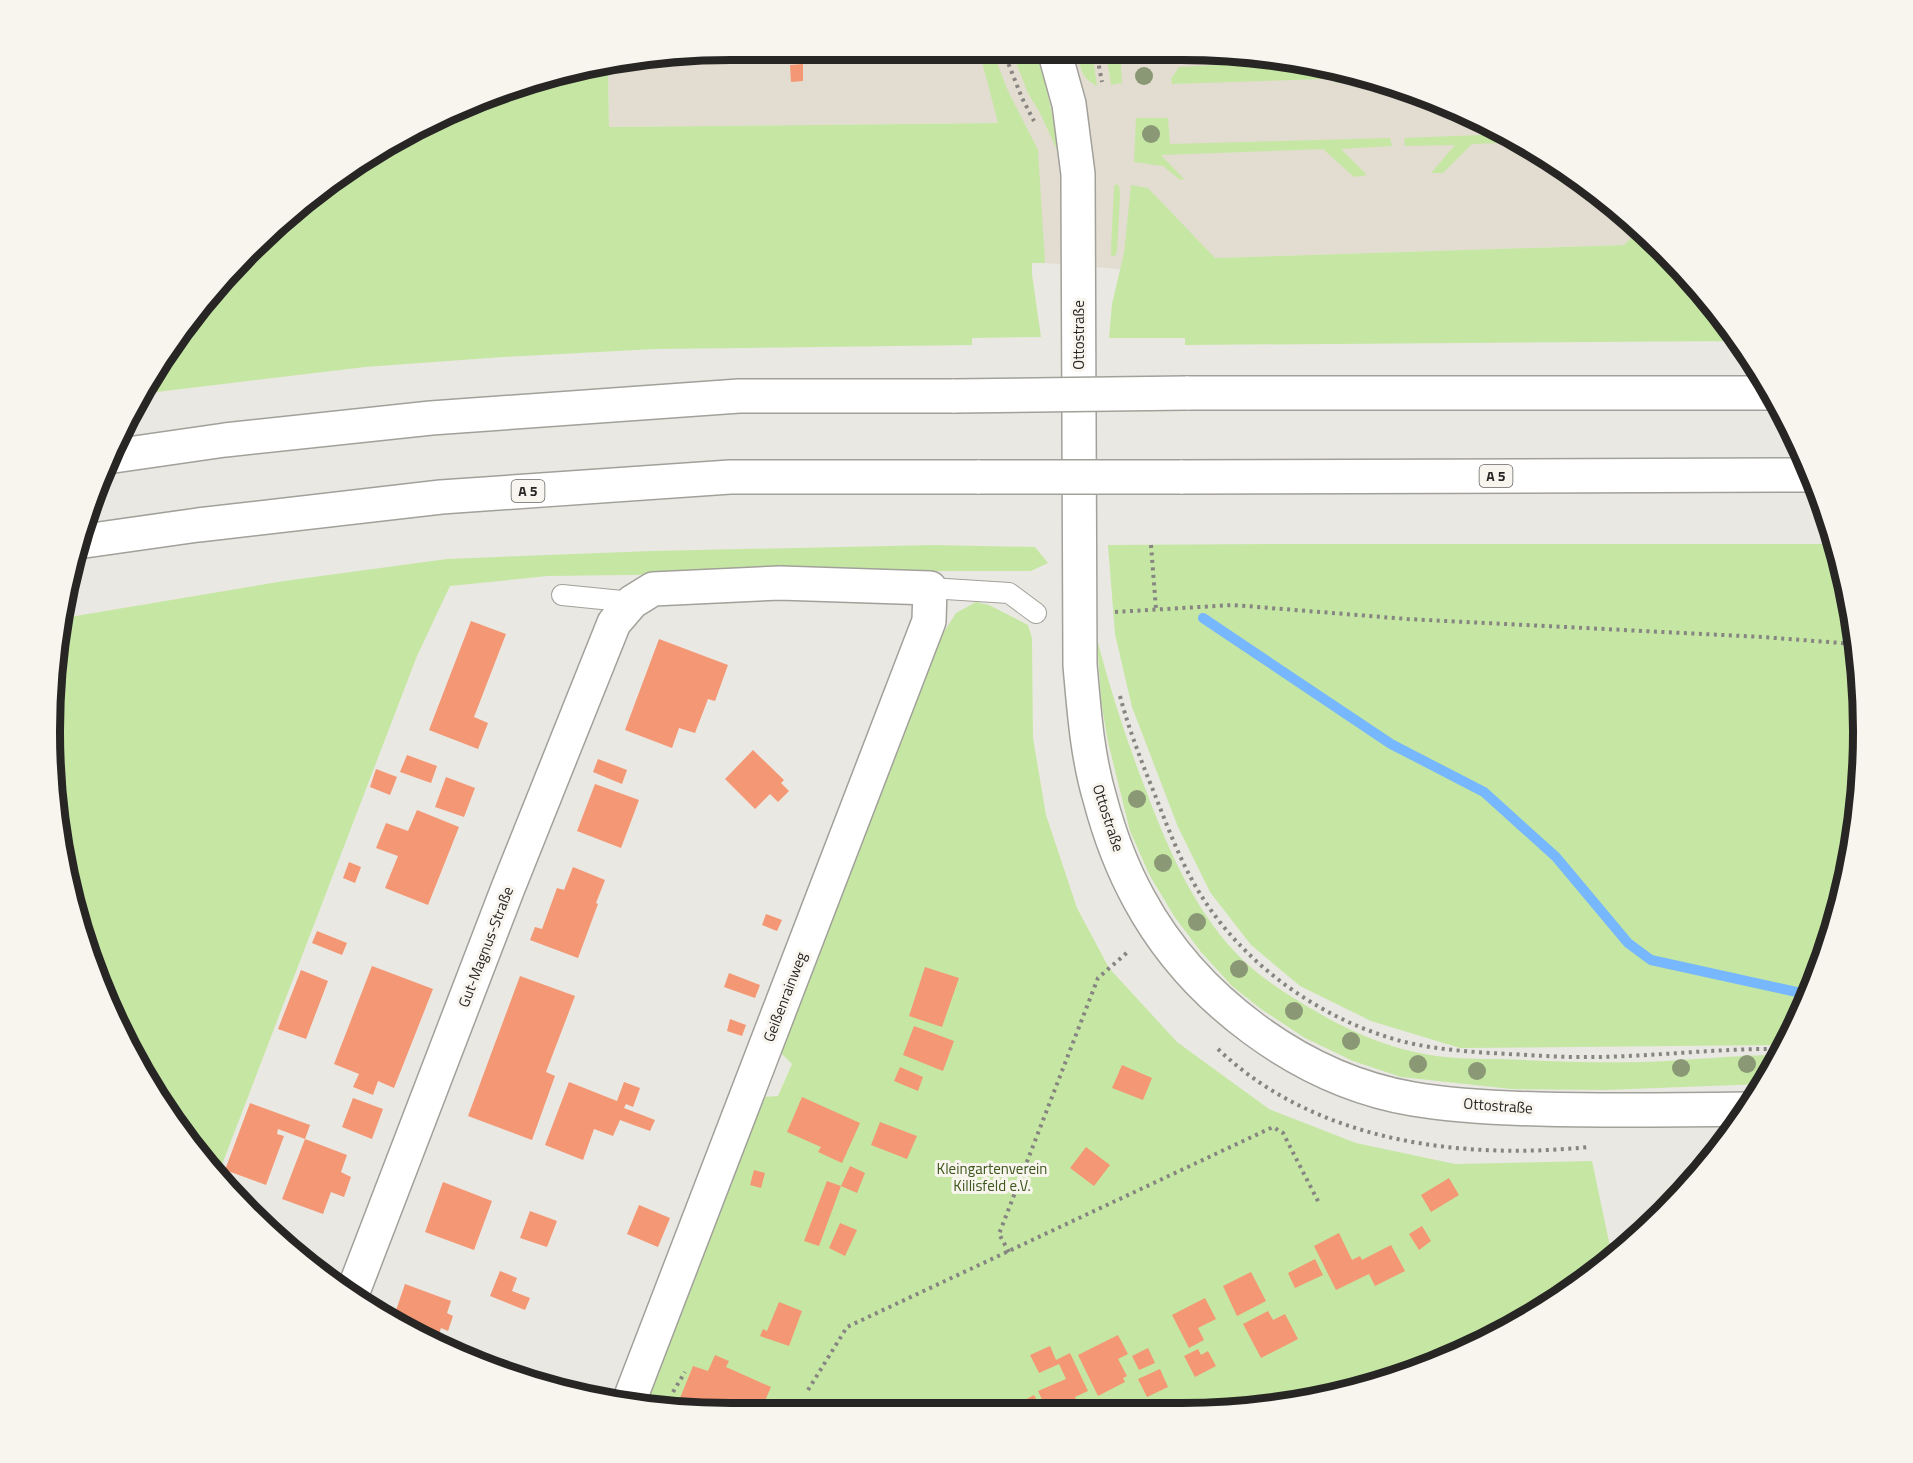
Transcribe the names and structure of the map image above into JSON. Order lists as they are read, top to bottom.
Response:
{
  "streets": {
    "main road": [
      "Ottostraße",
      "A 5",
      "Gut-Magnus-Straße",
      "Geißenrainweg"
    ]
  },
  "parks": ["Kleingartenverein Killisfeld e.V."]
}
